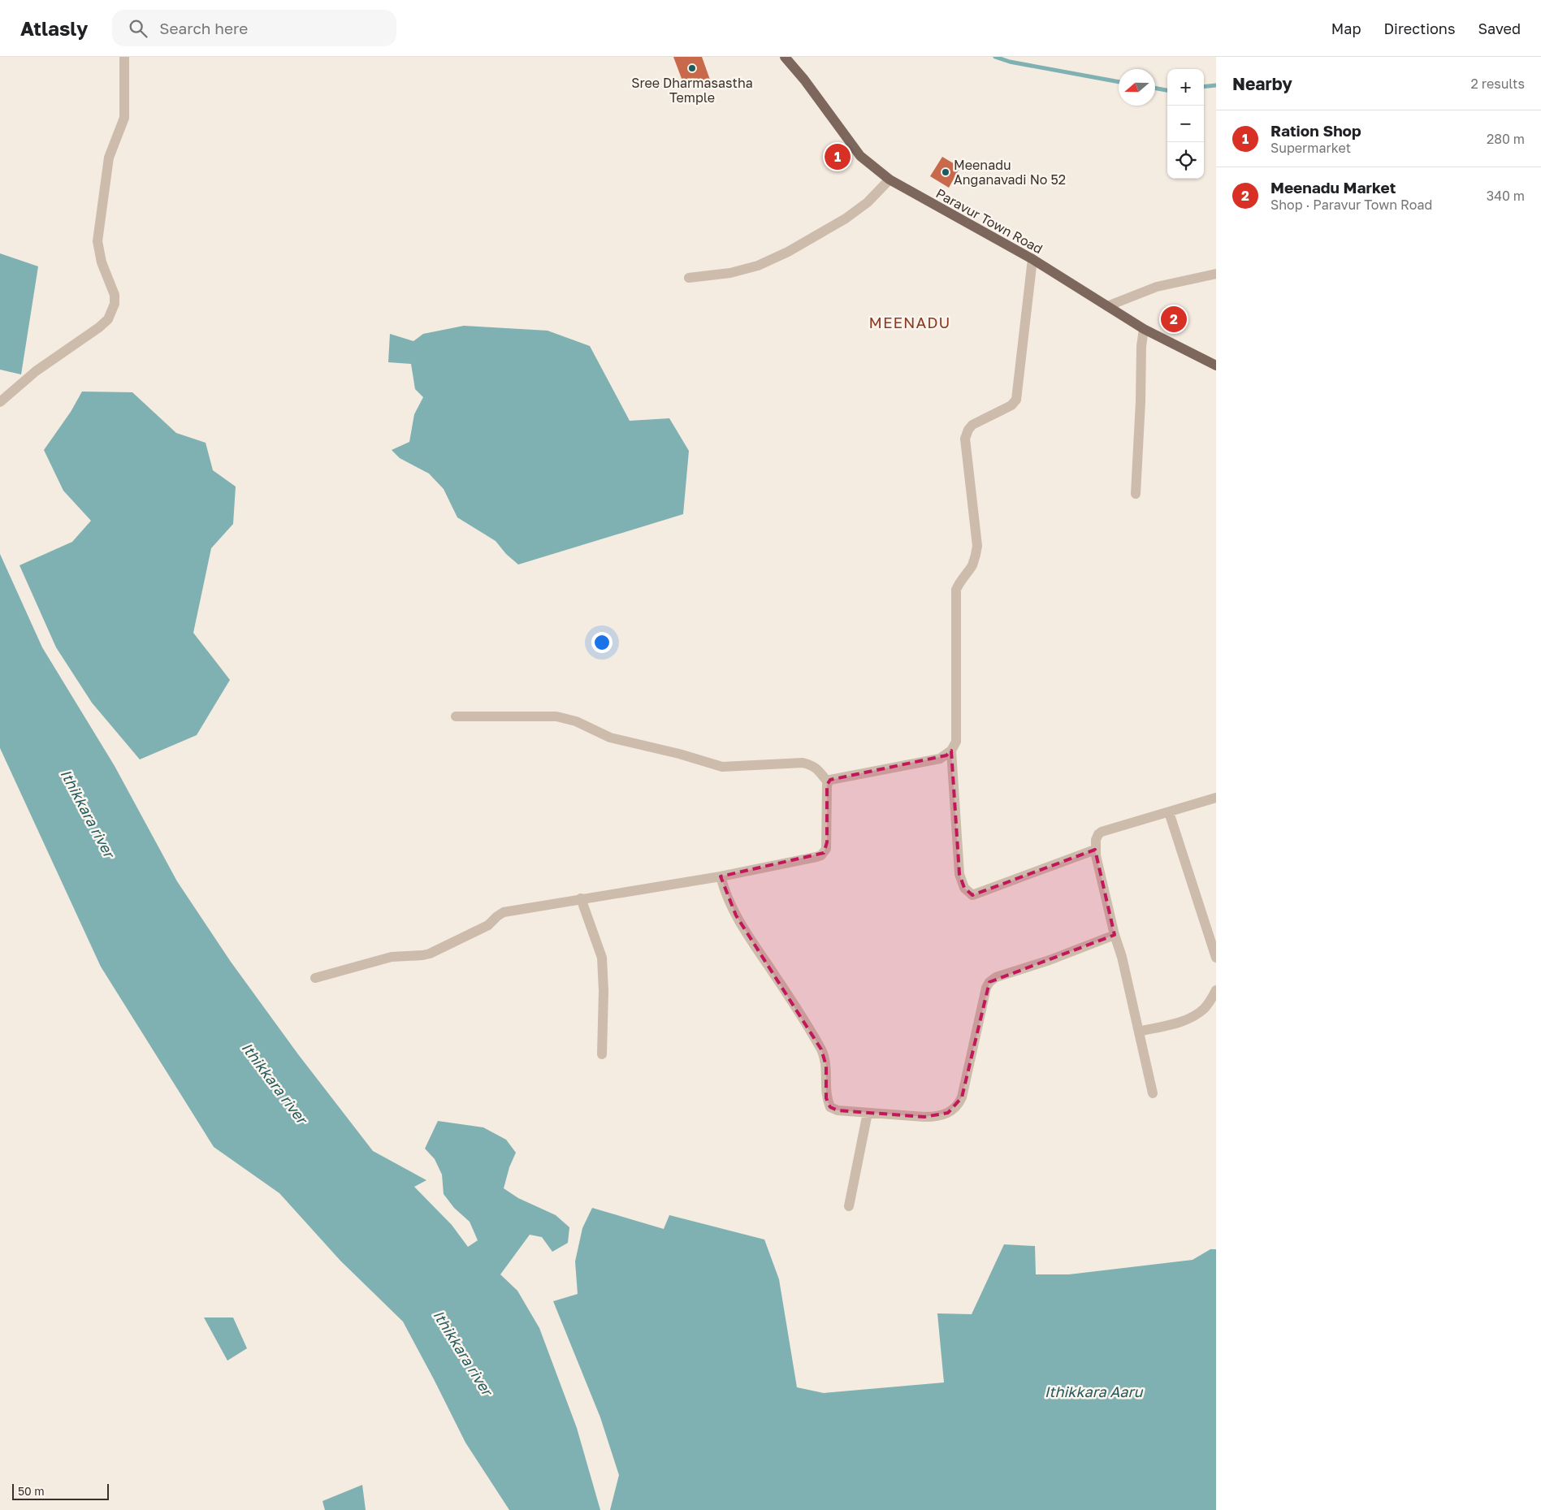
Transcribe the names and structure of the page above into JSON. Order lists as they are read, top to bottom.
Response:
{
  "streets": {
    "main road": ["Paravur Town Road"]
  },
  "districts": ["MEENADU"],
  "water": ["Ithikkara river", "Ithikkara Aaru"],
  "places": ["Sree Dharmasastha Temple", "Meenadu Anganavadi No 52"],
  "scale_bar": "50 m",
  "north": "left",
  "page": {
    "header": "Atlasly",
    "search": "Search here",
    "nav": ["Map", "Directions", "Saved"],
    "heading": ["Nearby", "2 results"],
    "map_buttons": ["+", "−"],
    "list": [
      {
        "mark": "1",
        "name": "Ration Shop",
        "note": "Supermarket",
        "value": "280 m"
      },
      {
        "mark": "2",
        "name": "Meenadu Market",
        "note": "Shop · Paravur Town Road",
        "value": "340 m"
      }
    ],
    "pins": ["1", "2"],
    "scale": "50 m"
  }
}
